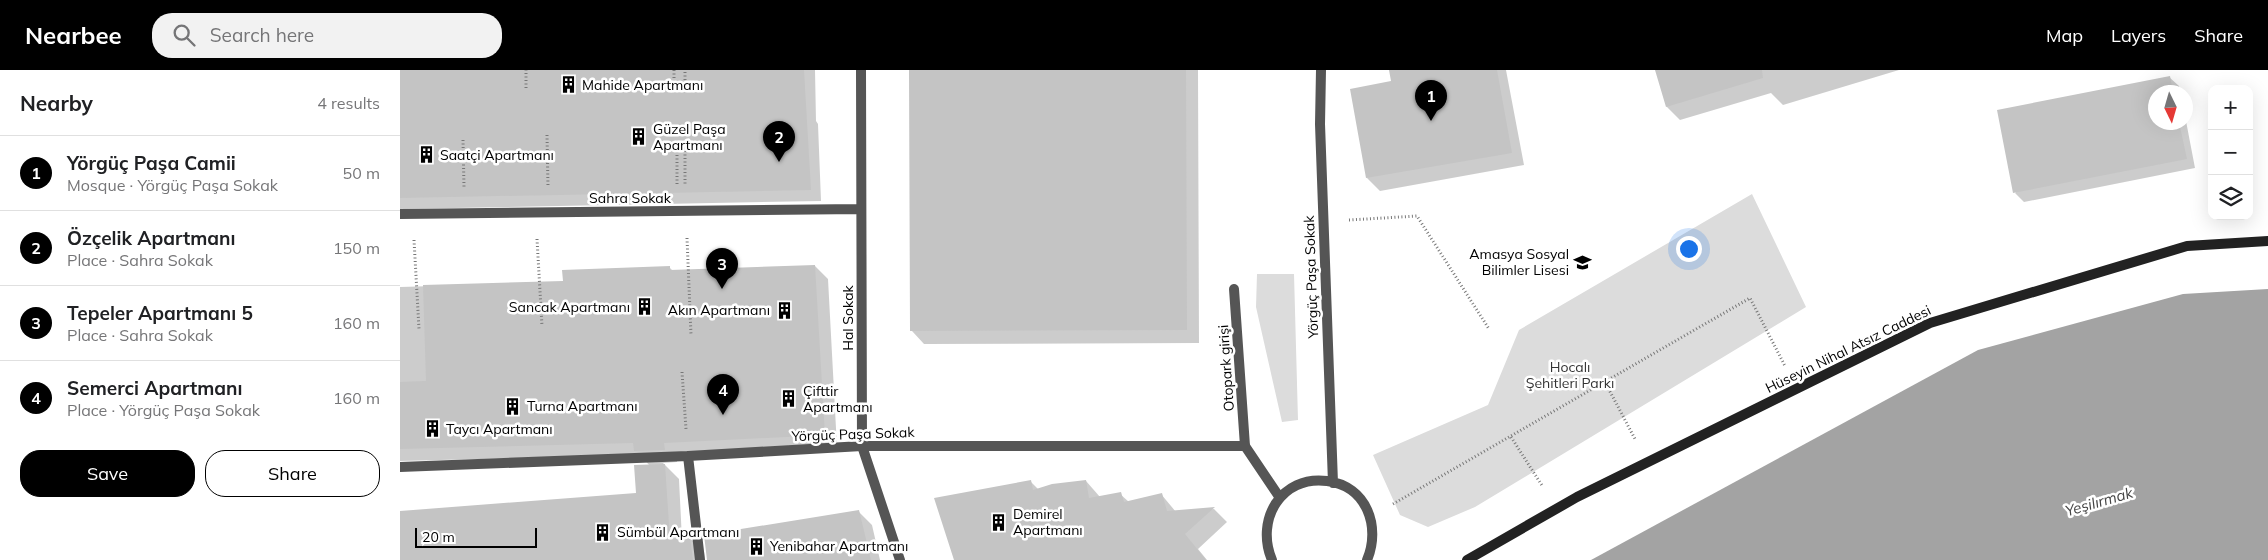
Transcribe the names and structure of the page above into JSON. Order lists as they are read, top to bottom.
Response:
{
  "streets": {
    "street": [
      "Sahra Sokak",
      "Yörgüç Paşa Sokak",
      "Hal Sokak",
      "Hüseyin Nihal Atsız Caddesi",
      "Otopark girişi"
    ]
  },
  "crossings": [
    ["Sahra Sokak", "Hal Sokak"],
    ["Yörgüç Paşa Sokak", "Hal Sokak"],
    ["Yörgüç Paşa Sokak", "Otopark girişi"]
  ],
  "water": ["Yeşilırmak"],
  "parks": ["Hocalı Şehitleri Parkı"],
  "places": {
    "building": [
      "Mahide Apartmanı",
      "Güzel Paşa Apartmanı",
      "Saatçi Apartmanı",
      "Sancak Apartmanı",
      "Akın Apartmanı",
      "Çifttir Apartmanı",
      "Turna Apartmanı",
      "Taycı Apartmanı",
      "Demirel Apartmanı",
      "Sümbül Apartmanı",
      "Yenibahar Apartmanı"
    ],
    "school or university": ["Amasya Sosyal Bilimler Lisesi"]
  },
  "scale_bar": "20 m",
  "north": "bottom",
  "page": {
    "header": "Nearbee",
    "search": "Search here",
    "nav": ["Map", "Layers", "Share"],
    "heading": ["Nearby", "4 results"],
    "pins": [
      "1",
      "2",
      "3",
      "4"
    ],
    "map_buttons": ["+", "−"],
    "list": [
      {
        "mark": "1",
        "name": "Yörgüç Paşa Camii",
        "note": "Mosque · Yörgüç Paşa Sokak",
        "value": "50 m"
      },
      {
        "mark": "2",
        "name": "Özçelik Apartmanı",
        "note": "Place · Sahra Sokak",
        "value": "150 m"
      },
      {
        "mark": "3",
        "name": "Tepeler Apartmanı 5",
        "note": "Place · Sahra Sokak",
        "value": "160 m"
      },
      {
        "mark": "4",
        "name": "Semerci Apartmanı",
        "note": "Place · Yörgüç Paşa Sokak",
        "value": "160 m"
      }
    ],
    "buttons": ["Save", "Share"],
    "scale": "20 m"
  }
}
